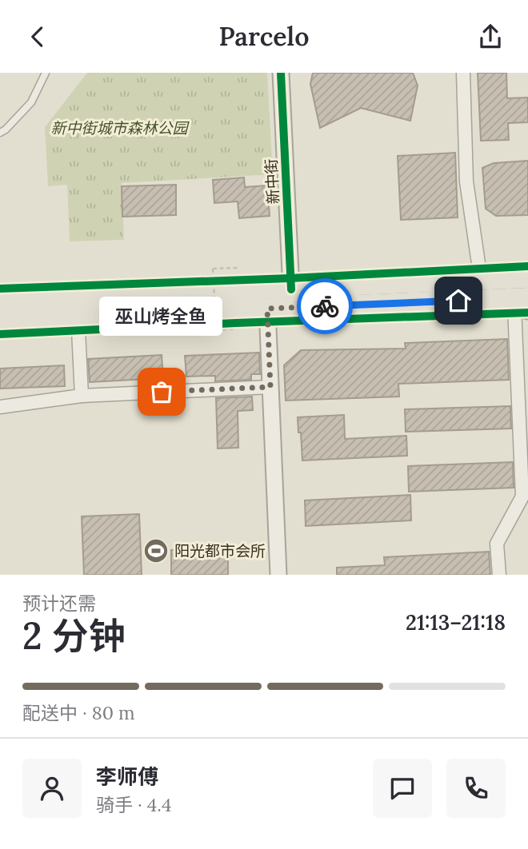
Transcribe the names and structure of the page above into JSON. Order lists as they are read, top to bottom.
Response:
{
  "streets": {
    "street": ["新中街"]
  },
  "parks": ["新中街城市森林公园"],
  "places": {
    "other": ["巫山烤全鱼"],
    "sports": ["阳光都市会所"]
  },
  "page": {
    "header": "Parcelo",
    "bubble": "巫山烤全鱼",
    "heading": ["2 分钟", "预计还需", "21:13–21:18"],
    "panel": ["李师傅", "骑手 · 4.4"],
    "bar": "配送中 · 80 m"
  }
}
